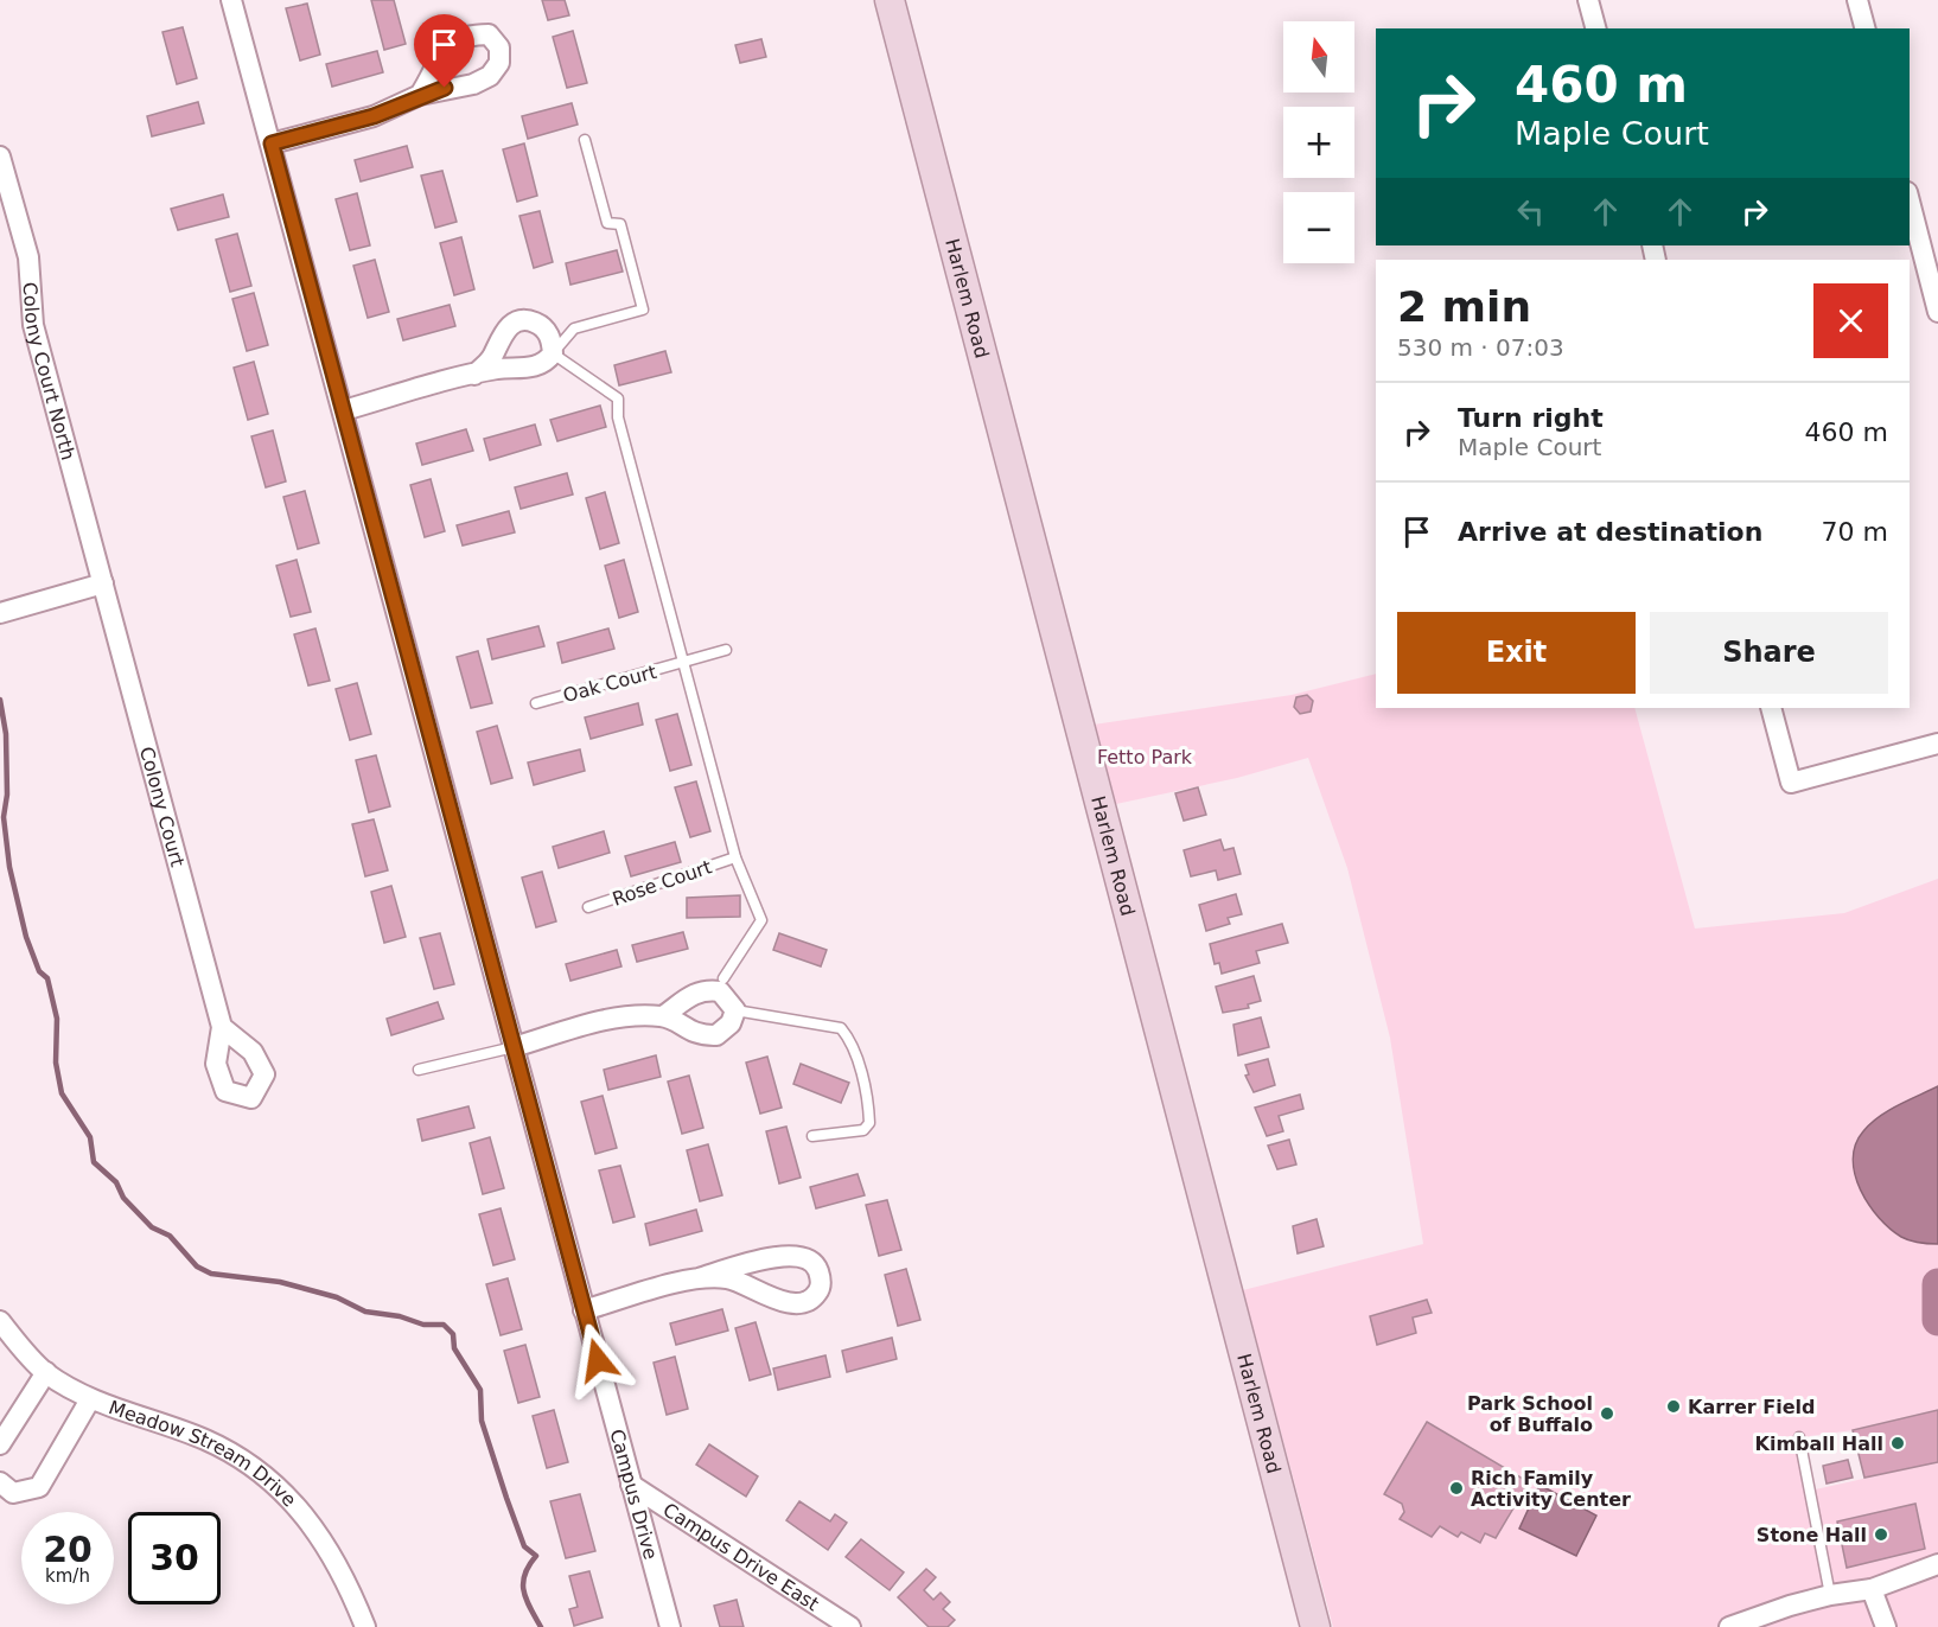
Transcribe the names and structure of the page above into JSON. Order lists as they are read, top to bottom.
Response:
{
  "streets": {
    "main road": ["Harlem Road"],
    "street": [
      "Colony Court North",
      "Colony Court",
      "Meadow Stream Drive",
      "Campus Drive",
      "Campus Drive East"
    ],
    "lane": ["Oak Court", "Rose Court"]
  },
  "crossings": [
    ["Colony Court North", "Colony Court"],
    ["Campus Drive", "Campus Drive East"]
  ],
  "parks": ["Fetto Park"],
  "places": [
    "Karrer Field",
    "Park School of Buffalo",
    "Kimball Hall",
    "Rich Family Activity Center",
    "Stone Hall"
  ],
  "north": "top",
  "page": {
    "map_buttons": ["+", "−"],
    "turn": ["460 m", "Maple Court"],
    "heading": ["2 min", "530 m · 07:03"],
    "list": [
      {
        "name": "Turn right",
        "note": "Maple Court",
        "value": "460 m"
      },
      {
        "name": "Arrive at destination",
        "value": "70 m"
      }
    ],
    "buttons": ["Exit", "Share"],
    "speed": "20 km/h",
    "limit": "30"
  }
}
